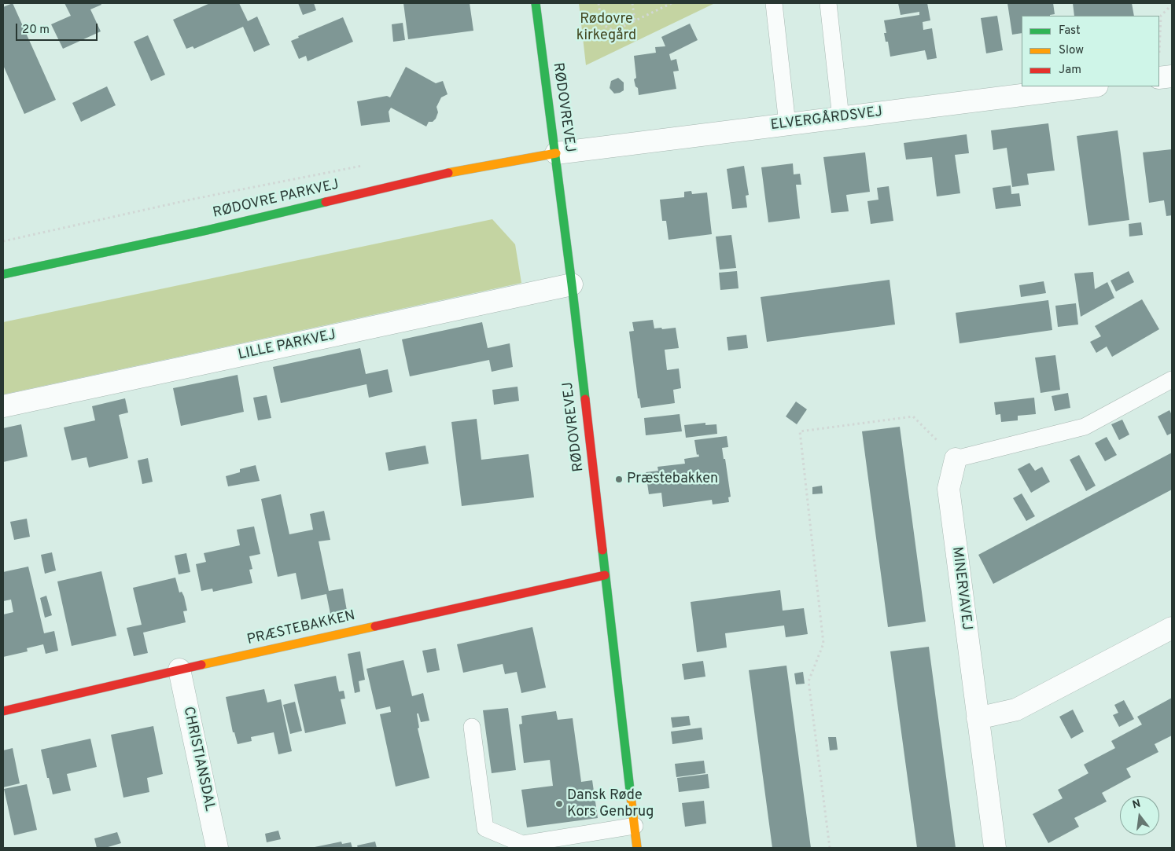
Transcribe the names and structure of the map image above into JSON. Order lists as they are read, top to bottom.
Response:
{
  "streets": {
    "street": [
      "RØDOVREVEJ",
      "ELVERGÅRDSVEJ",
      "RØDOVRE PARKVEJ",
      "LILLE PARKVEJ",
      "MINERVAVEJ",
      "PRÆSTEBAKKEN",
      "CHRISTIANSDAL"
    ]
  },
  "crossings": [
    ["RØDOVREVEJ", "ELVERGÅRDSVEJ"],
    ["RØDOVREVEJ", "RØDOVRE PARKVEJ"],
    ["RØDOVREVEJ", "LILLE PARKVEJ"],
    ["RØDOVREVEJ", "PRÆSTEBAKKEN"],
    ["ELVERGÅRDSVEJ", "RØDOVRE PARKVEJ"],
    ["PRÆSTEBAKKEN", "CHRISTIANSDAL"]
  ],
  "parks": ["Rødovre kirkegård"],
  "places": ["Præstebakken", "Dansk Røde Kors Genbrug"],
  "legend": ["Fast", "Slow", "Jam"],
  "scale_bar": "20 m",
  "north": "top"
}
